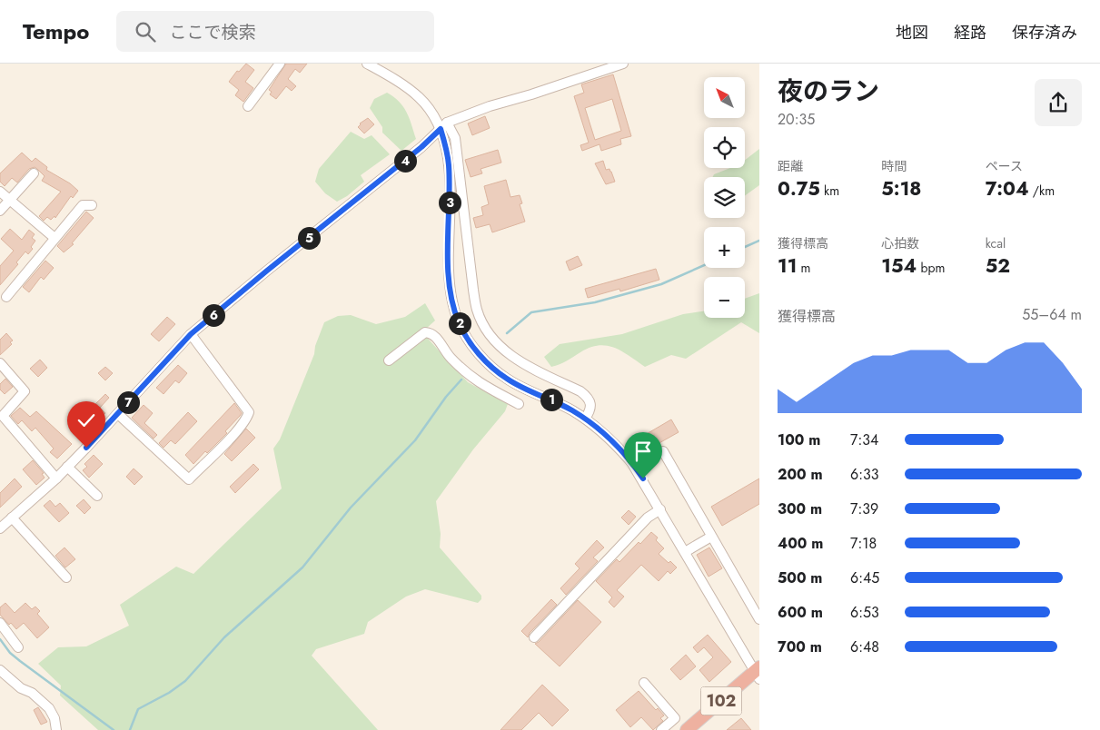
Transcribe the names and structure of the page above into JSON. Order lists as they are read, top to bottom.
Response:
{
  "streets": {
    "highway": ["102"]
  },
  "north": "top left",
  "page": {
    "header": "Tempo",
    "search": "ここで検索",
    "nav": ["地図", "経路", "保存済み"],
    "heading": ["夜のラン", "20:35"],
    "map_buttons": ["+", "−"],
    "stats": [
      ["距離", "0.75 km"],
      ["時間", "5:18"],
      ["ペース", "7:04 /km"],
      ["獲得標高", "11 m"],
      ["心拍数", "154 bpm"],
      ["kcal", "52"]
    ],
    "pins": [
      "4",
      "3",
      "5",
      "6",
      "2",
      "1",
      "7"
    ],
    "chart": ["獲得標高", "55–64 m"],
    "list": [
      {
        "name": "100 m",
        "note": "7:34"
      },
      {
        "name": "200 m",
        "note": "6:33"
      },
      {
        "name": "300 m",
        "note": "7:39"
      },
      {
        "name": "400 m",
        "note": "7:18"
      },
      {
        "name": "500 m",
        "note": "6:45"
      },
      {
        "name": "600 m",
        "note": "6:53"
      },
      {
        "name": "700 m",
        "note": "6:48"
      }
    ]
  }
}
